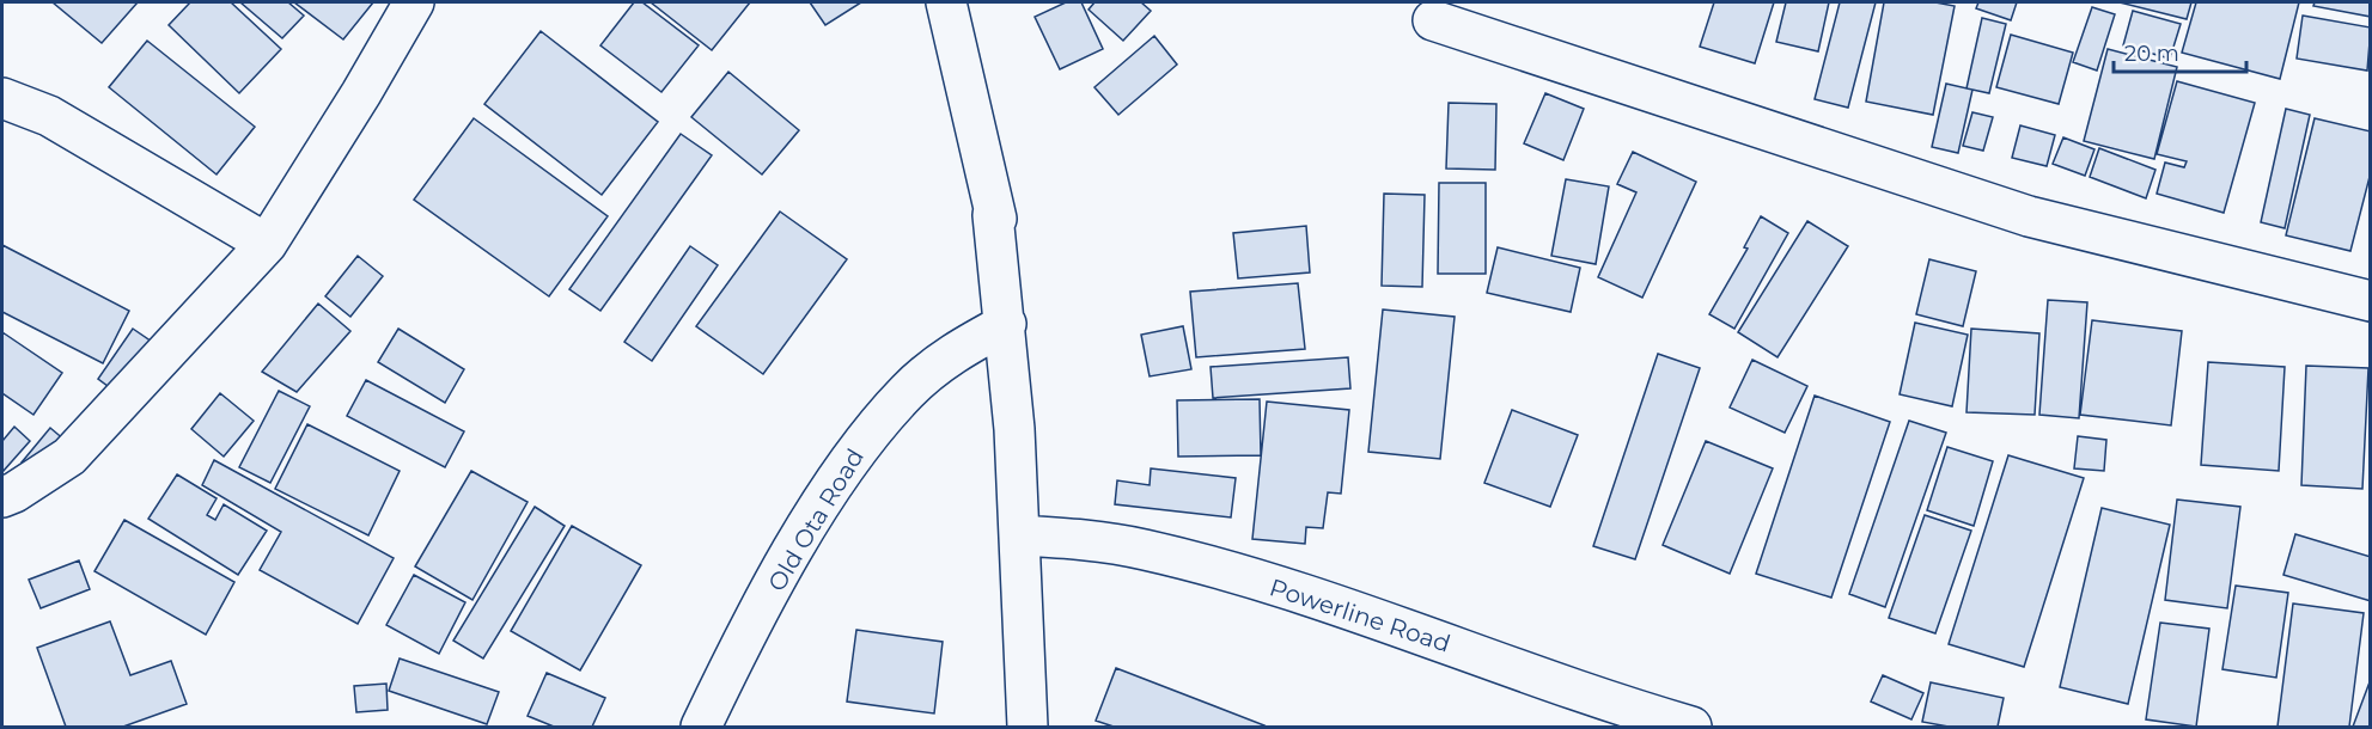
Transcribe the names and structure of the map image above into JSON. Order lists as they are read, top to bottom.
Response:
{
  "streets": {
    "street": ["Old Ota Road", "Powerline Road"]
  },
  "scale_bar": "20 m"
}
